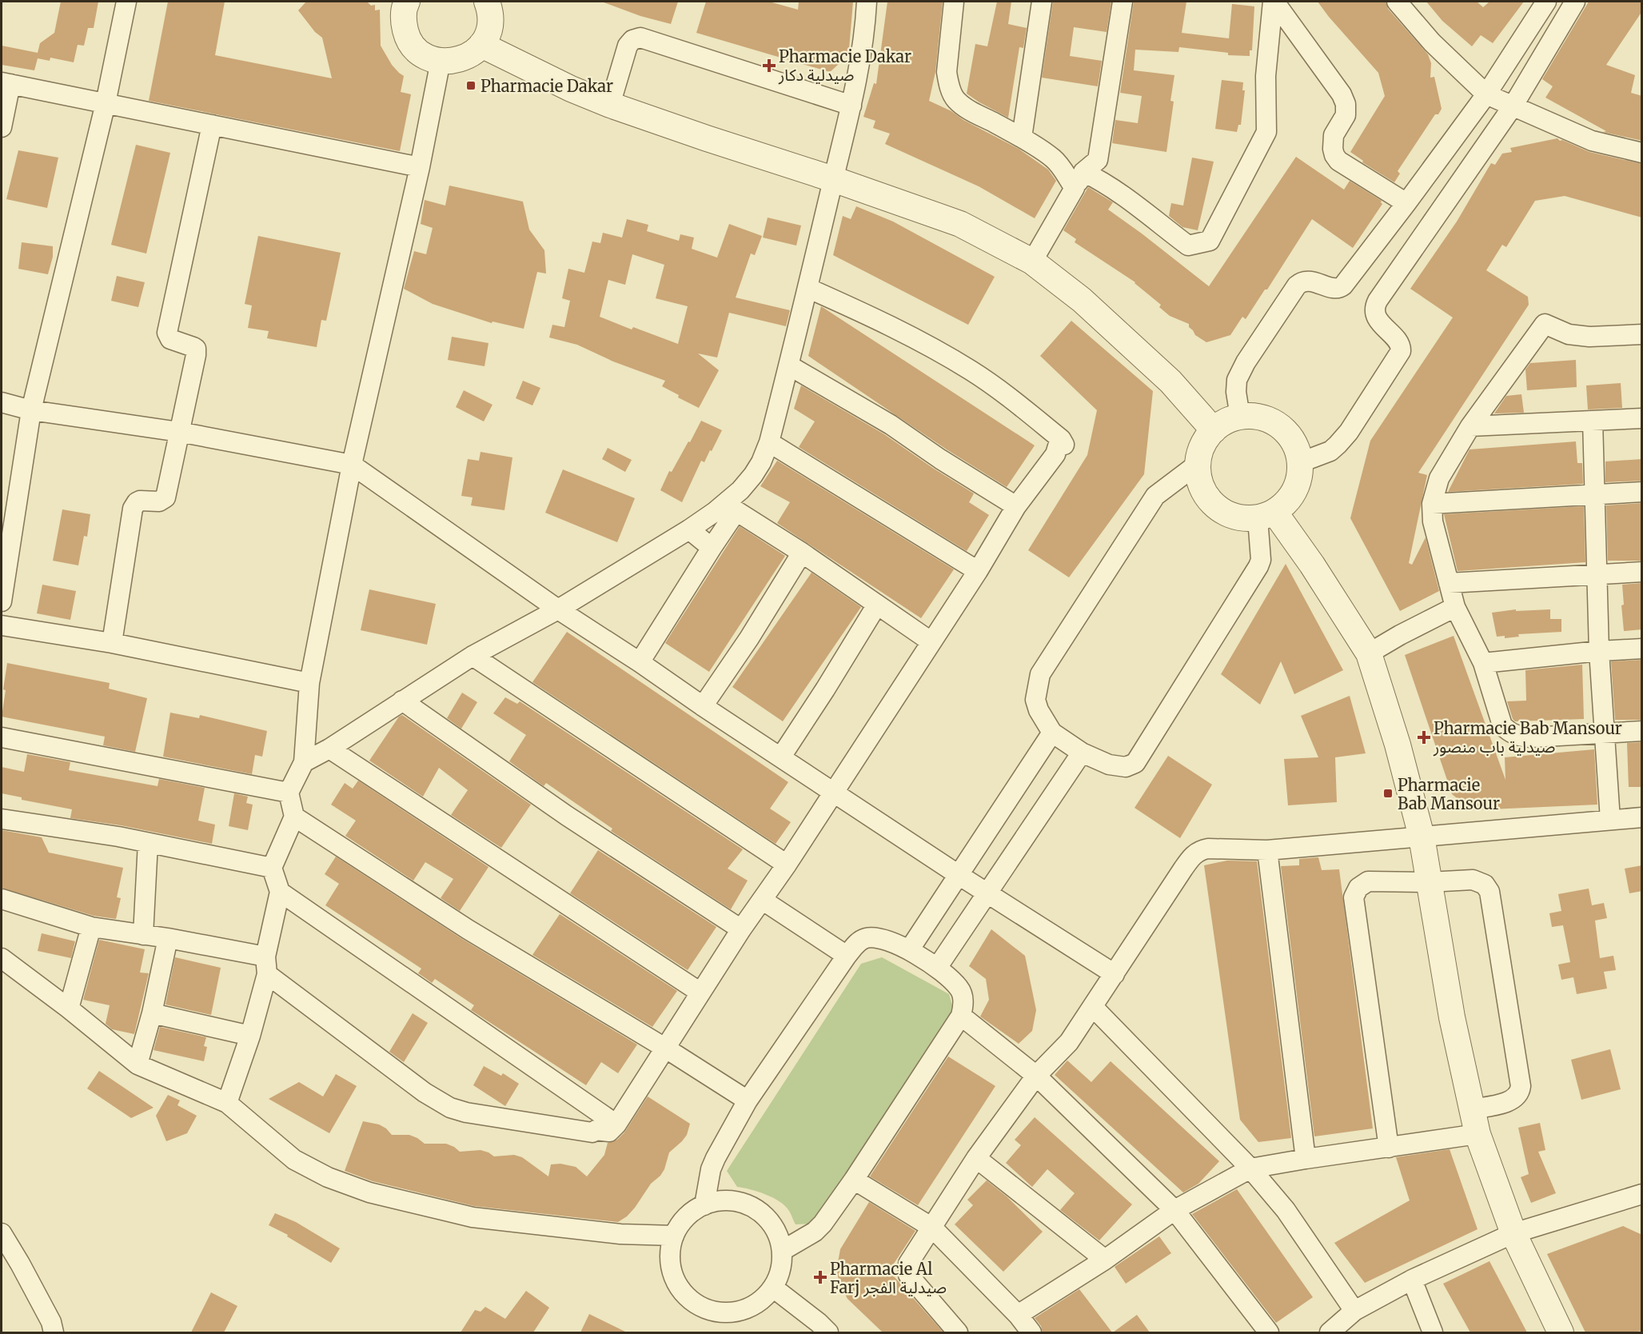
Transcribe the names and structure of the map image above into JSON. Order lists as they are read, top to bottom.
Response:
{
  "places": {
    "health": ["Pharmacie Dakar صيدلية دكار", "Pharmacie Bab Mansour صيدلية باب منصور", "Pharmacie Al Farj صيدلية الفجر"],
    "transit": ["Pharmacie Dakar", "Pharmacie Bab Mansour"]
  }
}
